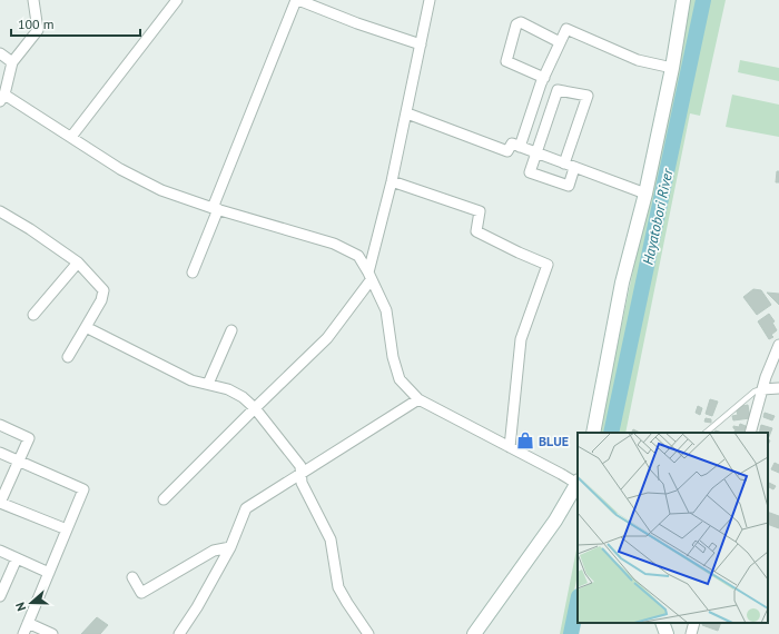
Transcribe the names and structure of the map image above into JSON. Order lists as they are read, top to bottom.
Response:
{
  "water": ["Hayatobori River"],
  "places": {
    "shop": ["BLUE"]
  },
  "scale_bar": "100 m",
  "north": "left"
}
